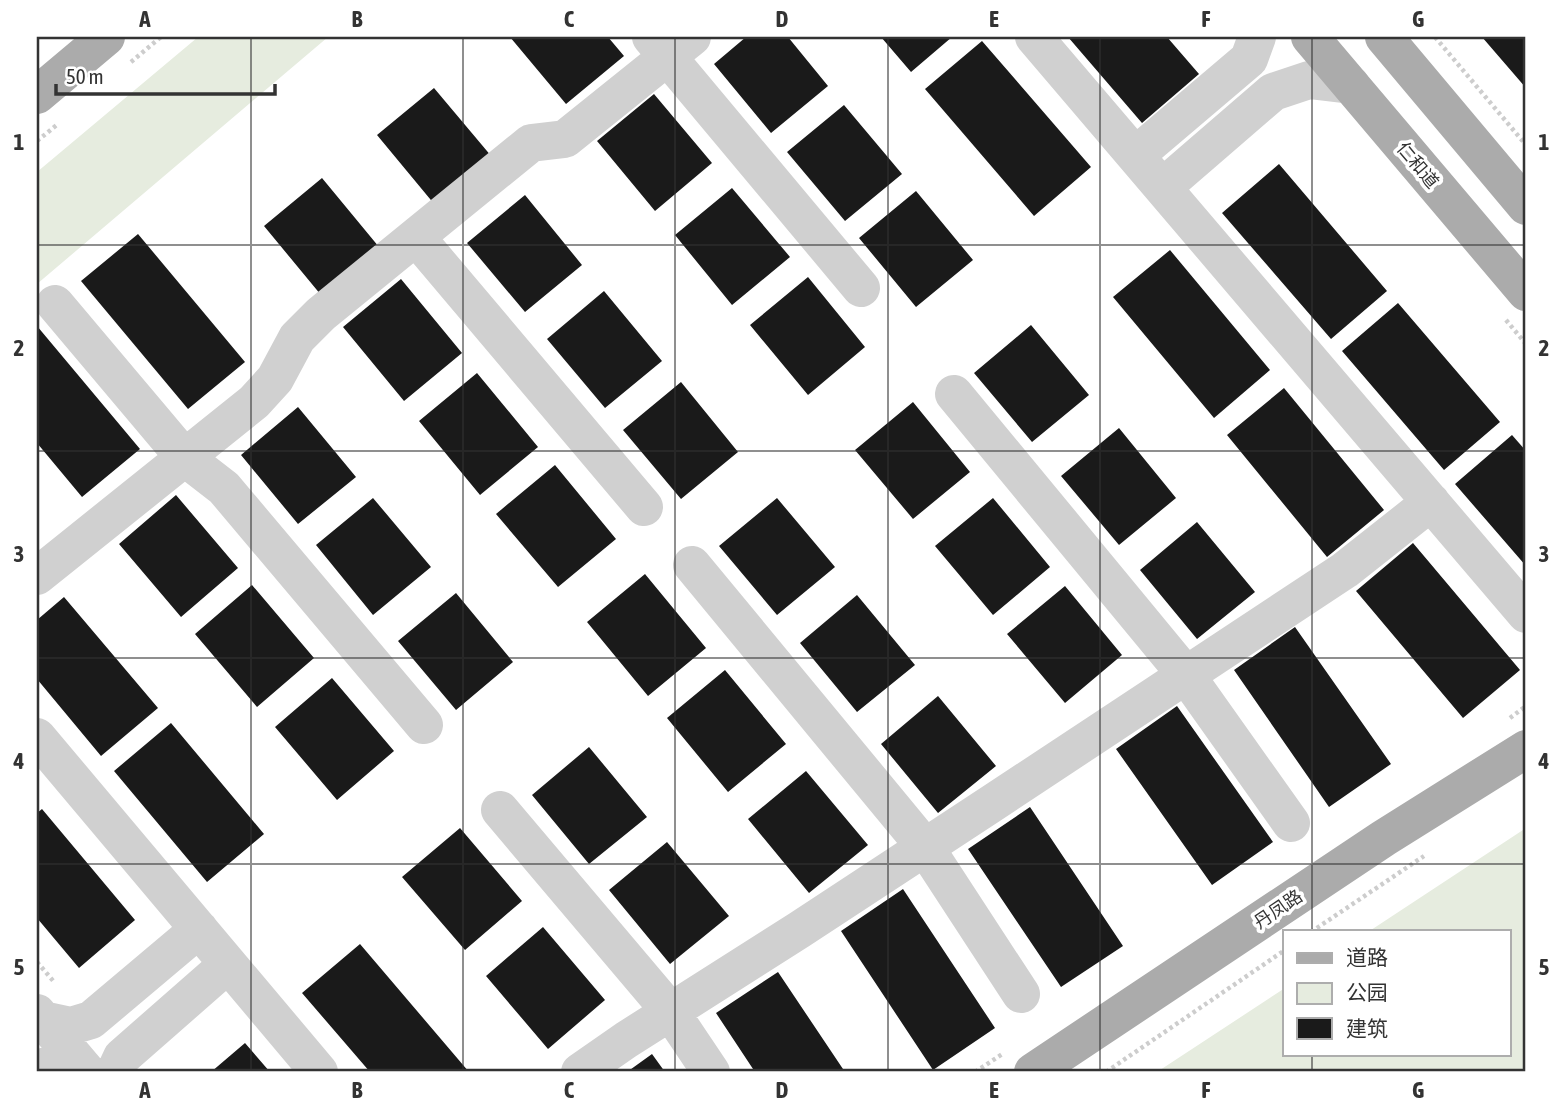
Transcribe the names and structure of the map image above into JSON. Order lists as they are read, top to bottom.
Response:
{
  "streets": {
    "main road": ["仁和道", "丹凤路"]
  },
  "legend": ["道路", "公园", "建筑"],
  "scale_bar": "50 m",
  "grid": {
    "columns": [
      "A",
      "B",
      "C",
      "D",
      "E",
      "F",
      "G"
    ],
    "rows": [
      "1",
      "2",
      "3",
      "4",
      "5"
    ]
  }
}
